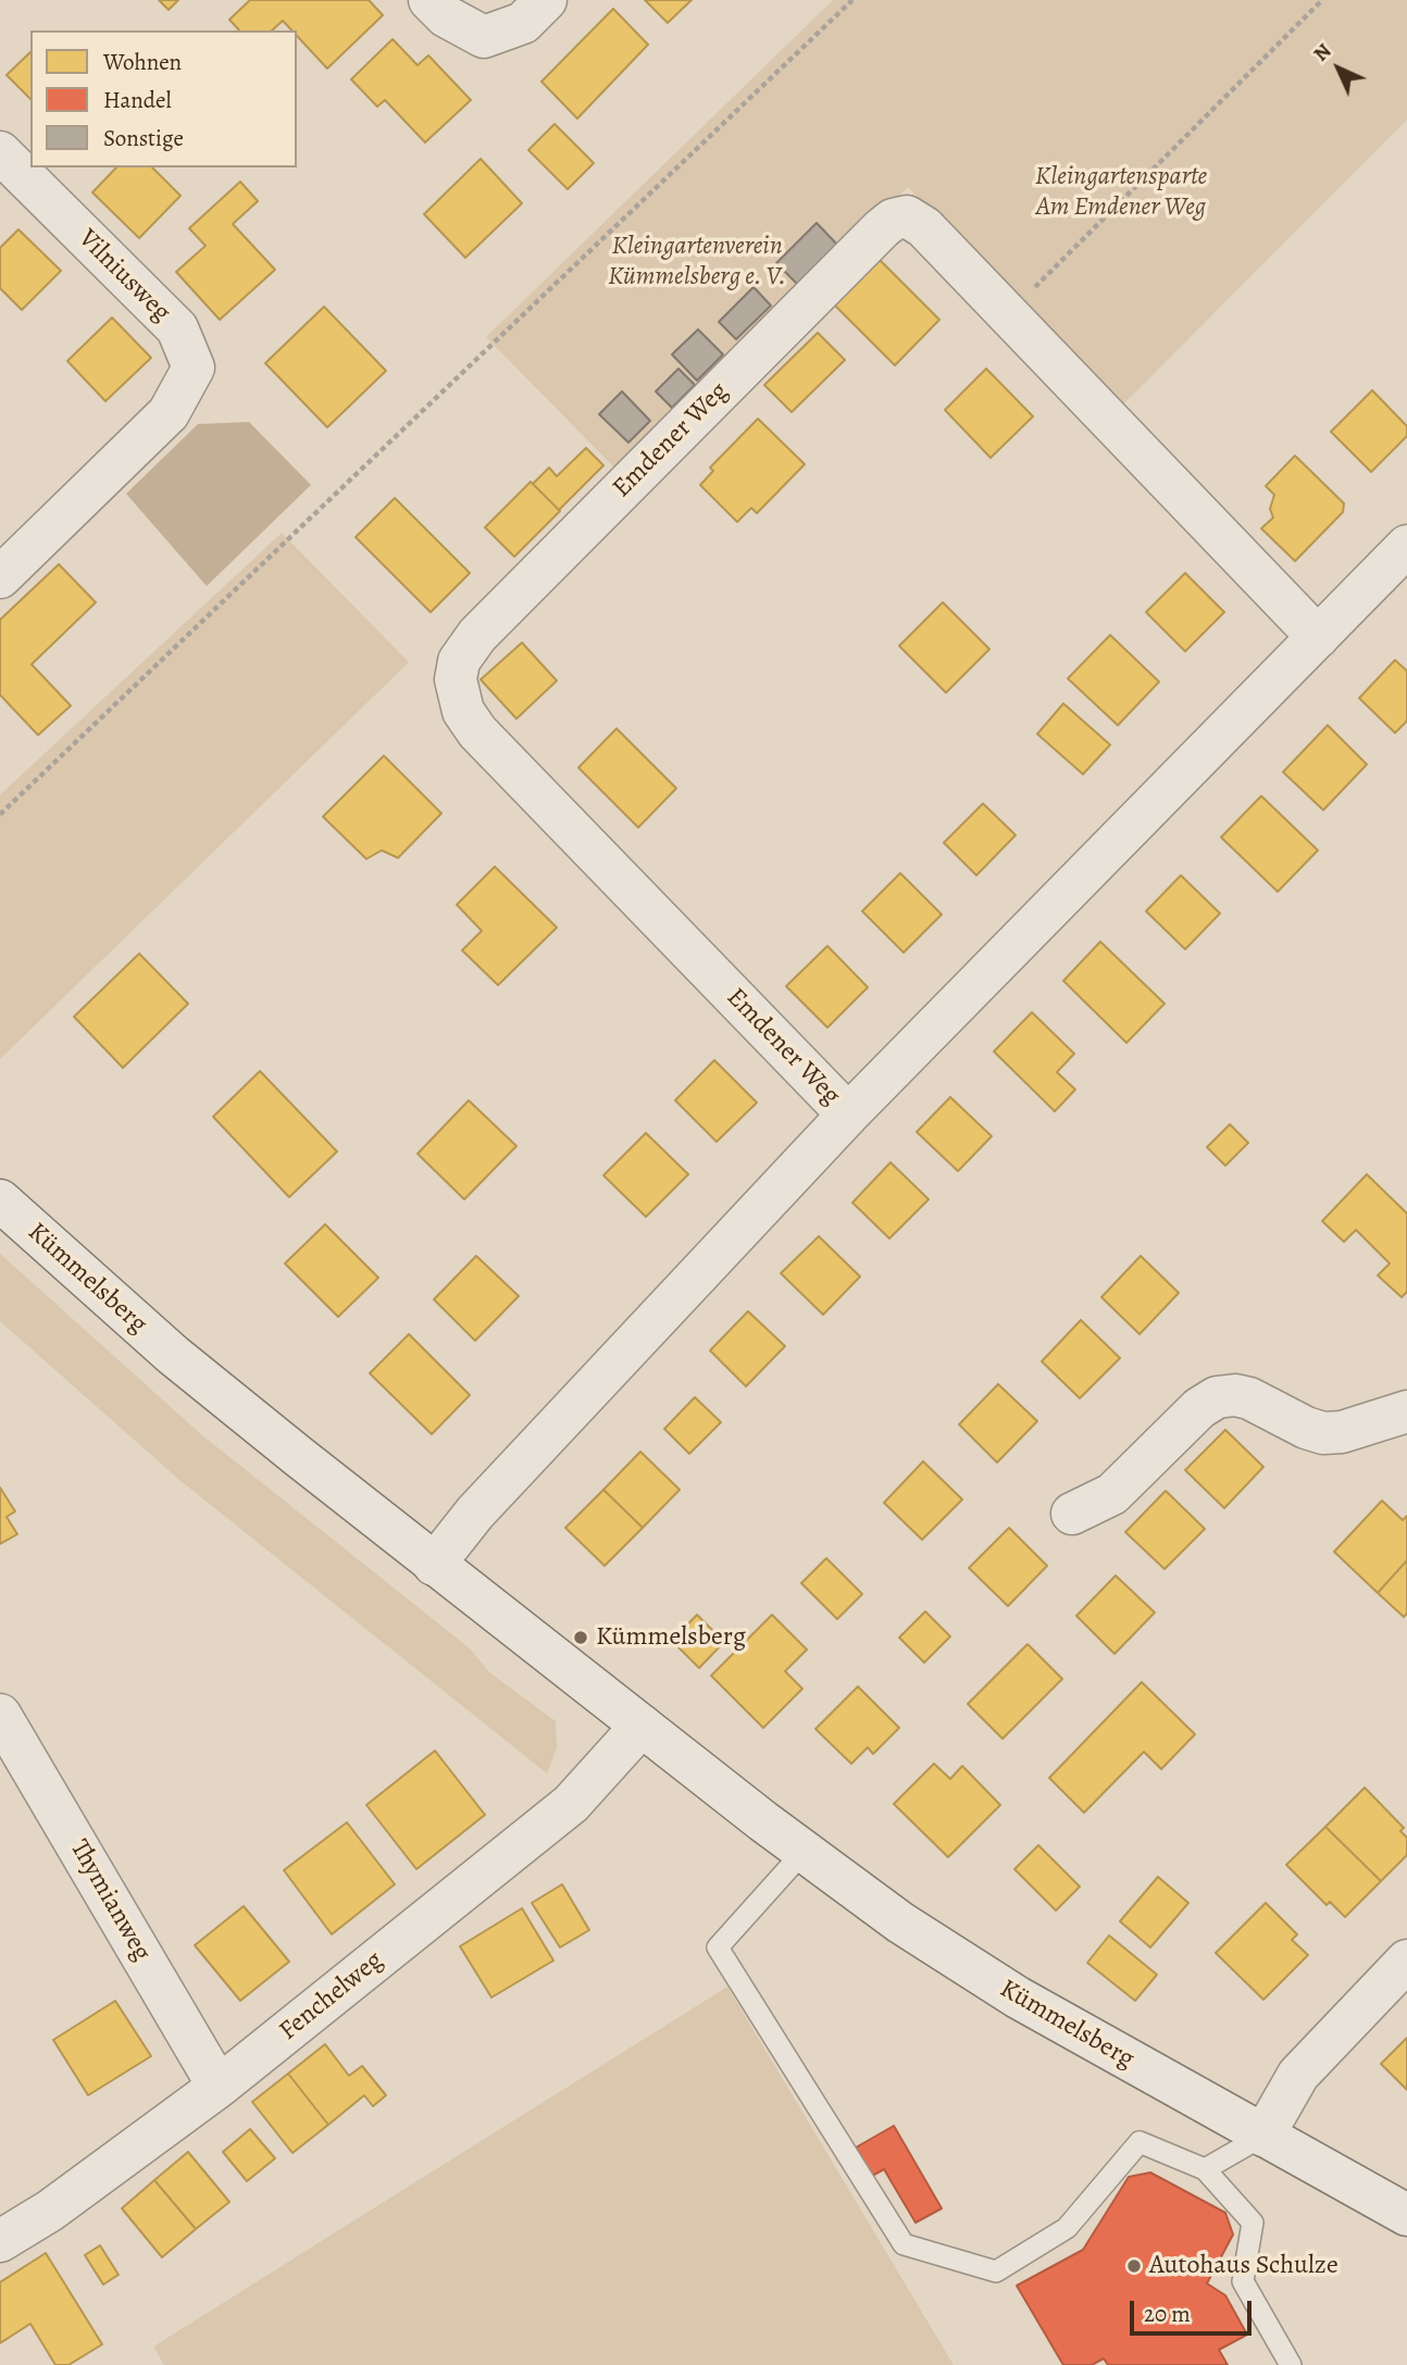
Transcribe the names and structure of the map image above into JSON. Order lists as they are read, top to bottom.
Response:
{
  "streets": {
    "street": [
      "Vilniusweg",
      "Emdener Weg",
      "Kümmelsberg",
      "Thymianweg",
      "Fenchelweg"
    ]
  },
  "crossings": [
    ["Emdener Weg", "Kümmelsberg"],
    ["Kümmelsberg", "Fenchelweg"],
    ["Thymianweg", "Fenchelweg"]
  ],
  "parks": ["Kleingartensparte Am Emdener Weg", "Kleingartenverein Kümmelsberg e. V."],
  "places": ["Kümmelsberg", "Autohaus Schulze"],
  "legend": ["Wohnen", "Handel", "Sonstige"],
  "scale_bar": "20 m",
  "north": "top left"
}
